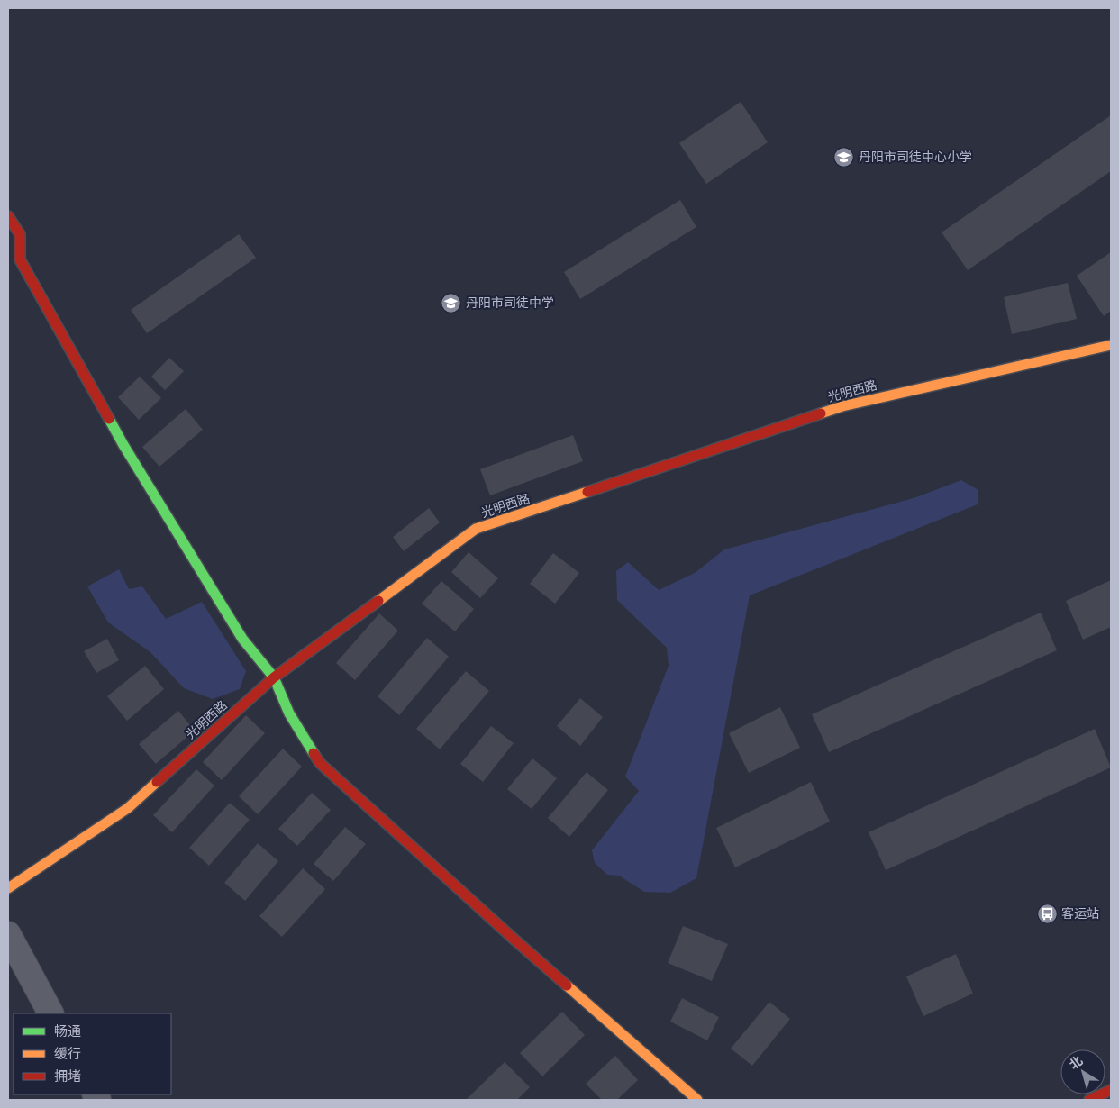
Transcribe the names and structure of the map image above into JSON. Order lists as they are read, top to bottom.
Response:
{
  "streets": {
    "street": ["光明西路"]
  },
  "places": {
    "school or university": ["丹阳市司徒中心小学", "丹阳市司徒中学"],
    "bus stop": ["客运站"]
  },
  "legend": ["畅通", "缓行", "拥堵"],
  "north": "top left"
}
